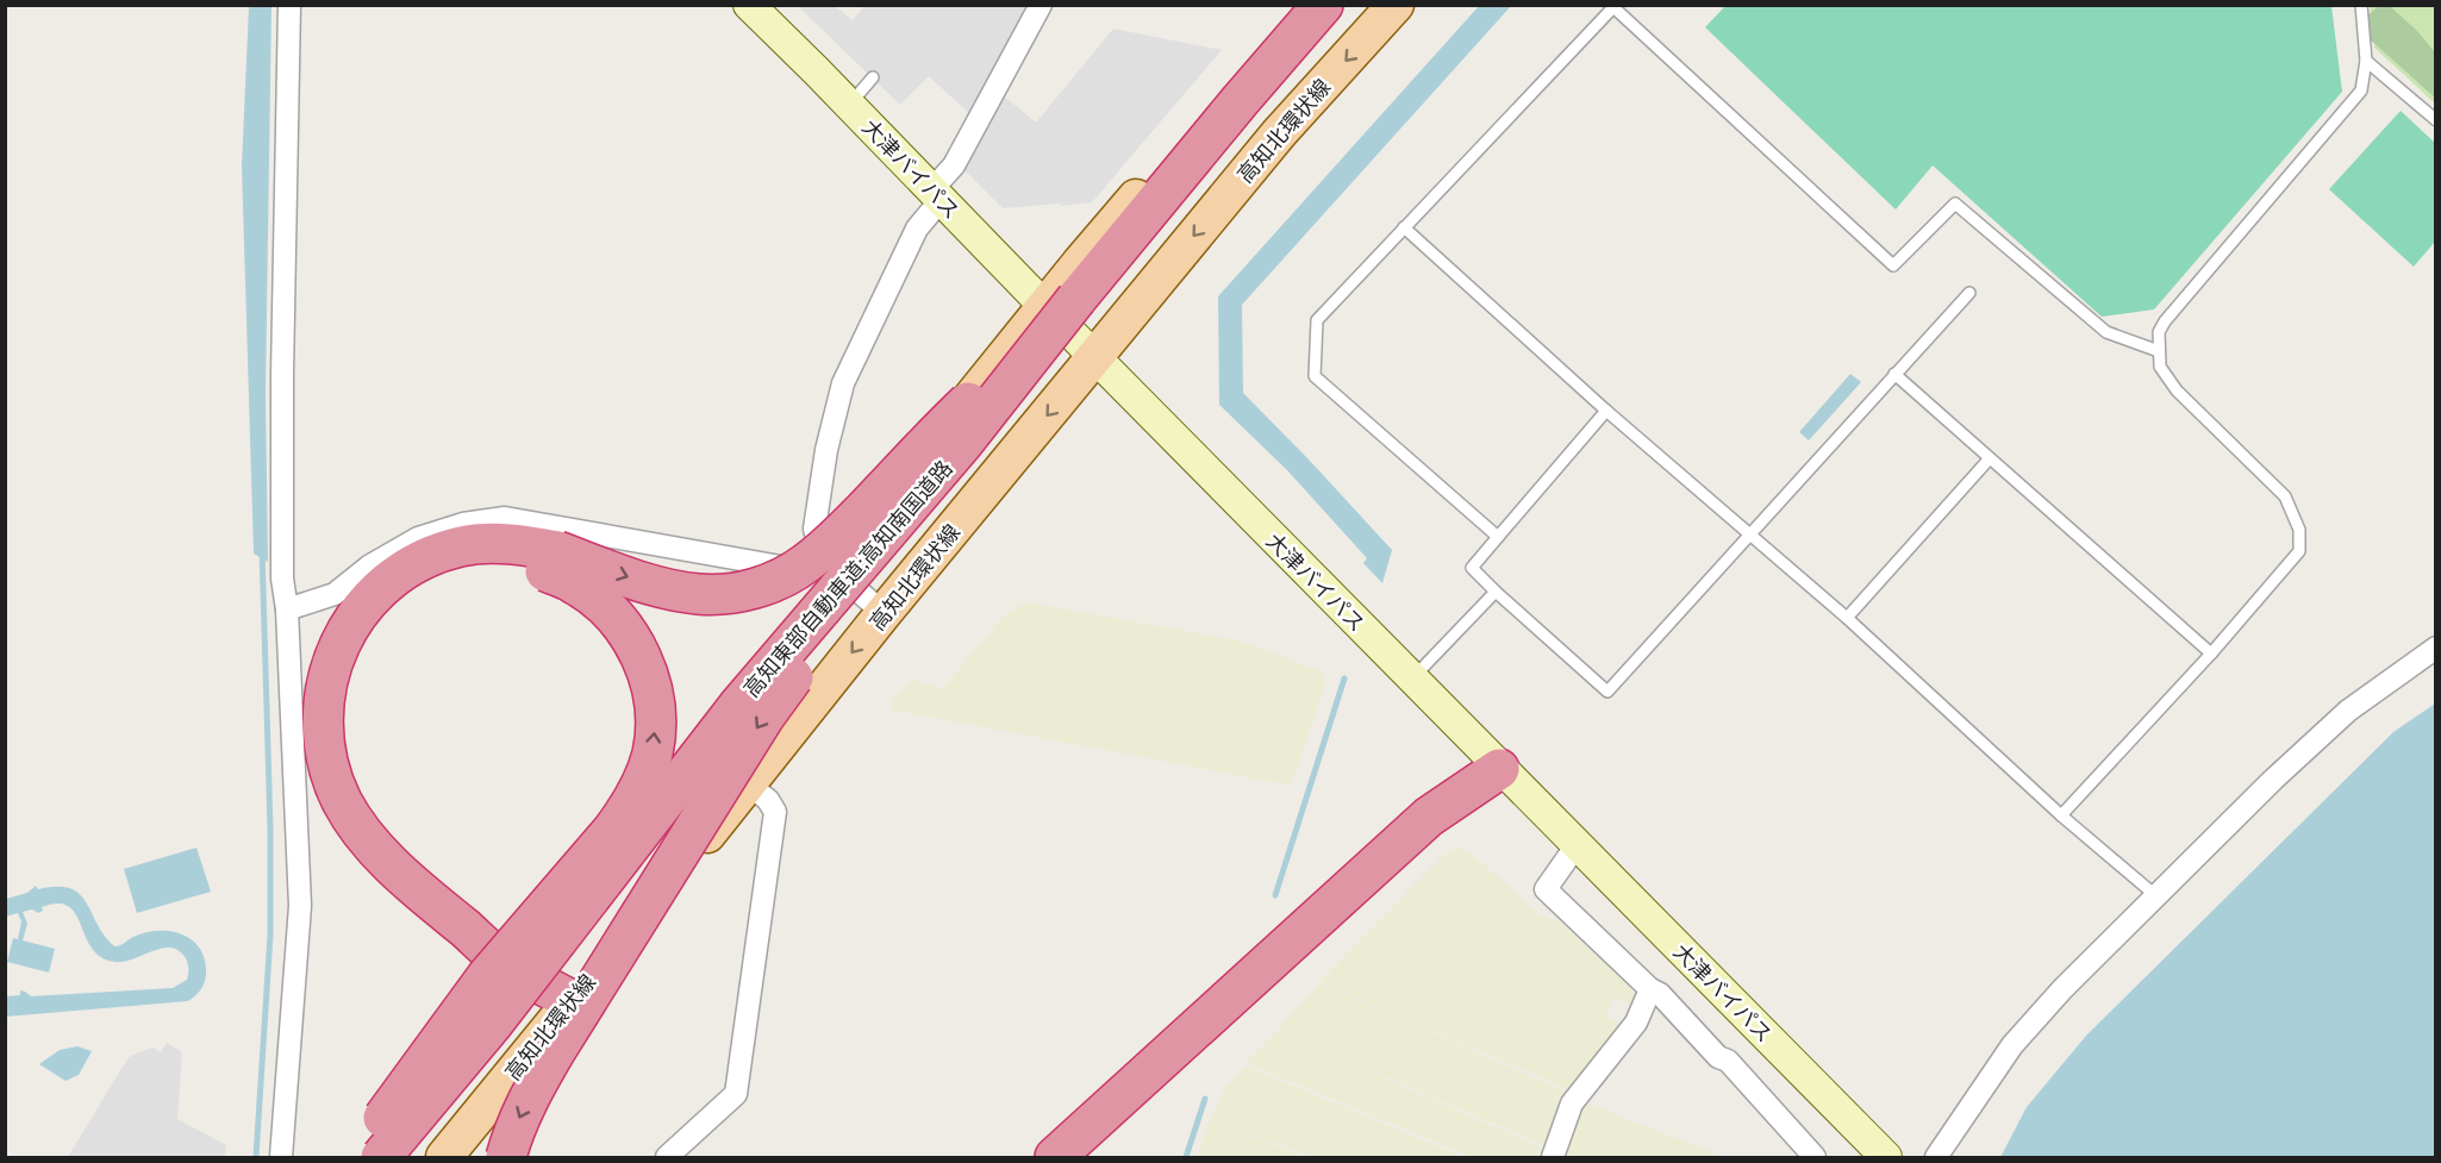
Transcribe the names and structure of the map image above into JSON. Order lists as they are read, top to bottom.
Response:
{
  "streets": {
    "highway": ["高知東部自動車道;高知南国道路"],
    "main road": ["高知北環状線", "大津バイパス"]
  },
  "crossings": [
    ["高知北環状線", "大津バイパス"],
    ["大津バイパス", "高知東部自動車道;高知南国道路"]
  ]
}
